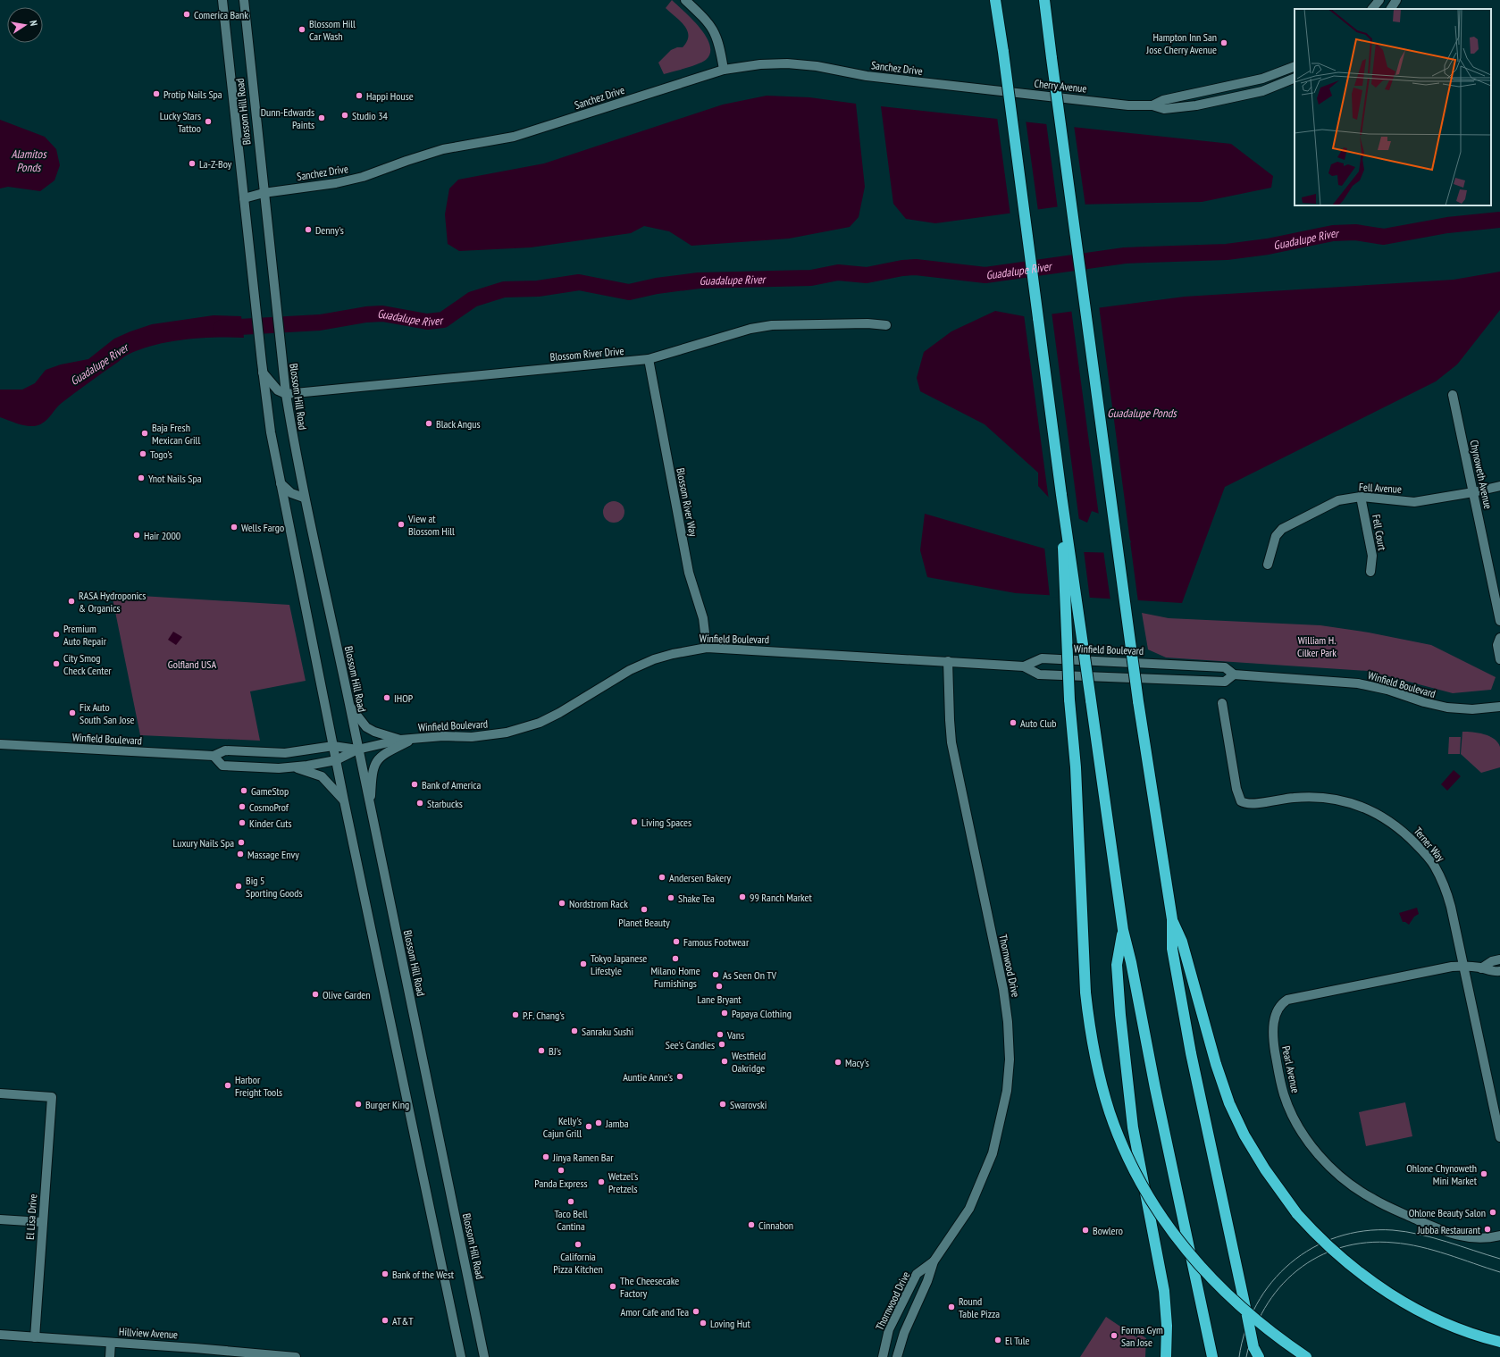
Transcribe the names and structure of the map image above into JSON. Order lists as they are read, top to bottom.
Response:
{
  "streets": {
    "street": [
      "Sanchez Drive",
      "Cherry Avenue",
      "Blossom Hill Road",
      "Blossom River Drive",
      "Chynoweth Avenue",
      "Fell Avenue",
      "Blossom River Way",
      "Fell Court",
      "Winfield Boulevard",
      "Terner Way",
      "Thornwood Drive",
      "Pearl Avenue",
      "El Lisa Drive",
      "Hillview Avenue"
    ]
  },
  "crossings": [
    ["Sanchez Drive", "Cherry Avenue"],
    ["Sanchez Drive", "Blossom Hill Road"],
    ["Blossom Hill Road", "Blossom River Drive"],
    ["Blossom Hill Road", "Winfield Boulevard"],
    ["Blossom River Drive", "Blossom River Way"],
    ["Chynoweth Avenue", "Fell Avenue"],
    ["Fell Avenue", "Fell Court"],
    ["Blossom River Way", "Winfield Boulevard"],
    ["Winfield Boulevard", "Thornwood Drive"],
    ["Terner Way", "Pearl Avenue"],
    ["El Lisa Drive", "Hillview Avenue"]
  ],
  "water": ["Alamitos Ponds", "Guadalupe River", "Guadalupe Ponds"],
  "parks": ["William H. Cilker Park", "Golfland USA"],
  "places": [
    "Comerica Bank",
    "Blossom Hill Car Wash",
    "Hampton Inn San Jose Cherry Avenue",
    "Protip Nails Spa",
    "Happi House",
    "Studio 34",
    "Dunn-Edwards Paints",
    "Lucky Stars Tattoo",
    "La-Z-Boy",
    "Denny's",
    "Black Angus",
    "Baja Fresh Mexican Grill",
    "Togo's",
    "Ynot Nails Spa",
    "View at Blossom Hill",
    "Wells Fargo",
    "Hair 2000",
    "RASA Hydroponics & Organics",
    "Premium Auto Repair",
    "City Smog Check Center",
    "IHOP",
    "Fix Auto South San Jose",
    "Auto Club",
    "Bank of America",
    "GameStop",
    "Starbucks",
    "CosmoProf",
    "Living Spaces",
    "Kinder Cuts",
    "Luxury Nails Spa",
    "Massage Envy",
    "Andersen Bakery",
    "Big 5 Sporting Goods",
    "99 Ranch Market",
    "Shake Tea",
    "Nordstrom Rack",
    "Planet Beauty",
    "Famous Footwear",
    "Milano Home Furnishings",
    "Tokyo Japanese Lifestyle",
    "As Seen On TV",
    "Lane Bryant",
    "Olive Garden",
    "Papaya Clothing",
    "P.F. Chang's",
    "Sanraku Sushi",
    "Vans",
    "See's Candies",
    "BJ's",
    "Westfield Oakridge",
    "Macy's",
    "Auntie Anne's",
    "Harbor Freight Tools",
    "Burger King",
    "Swarovski",
    "Jamba",
    "Kelly's Cajun Grill",
    "Jinya Ramen Bar",
    "Panda Express",
    "Ohlone Chynoweth Mini Market",
    "Wetzel's Pretzels",
    "Taco Bell Cantina",
    "Ohlone Beauty Salon",
    "Cinnabon",
    "Jubba Restaurant",
    "Bowlero",
    "California Pizza Kitchen",
    "Bank of the West",
    "The Cheesecake Factory",
    "Round Table Pizza",
    "Amor Cafe and Tea",
    "AT&T",
    "Loving Hut",
    "Forma Gym San Jose",
    "El Tule"
  ],
  "north": "right"
}
